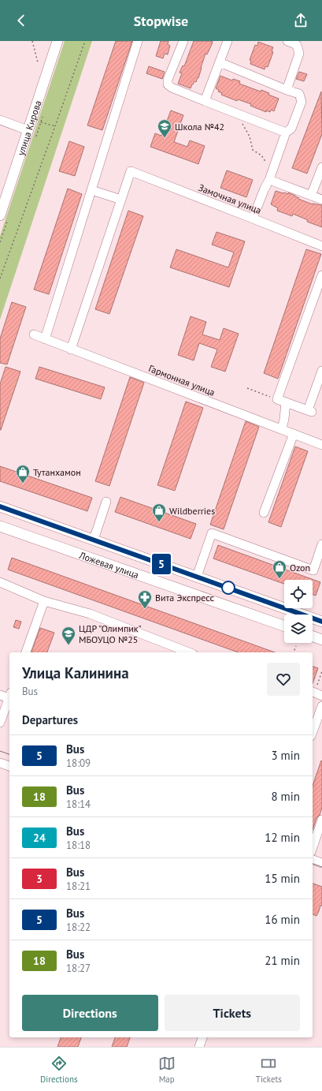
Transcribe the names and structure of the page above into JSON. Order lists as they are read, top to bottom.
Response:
{
  "streets": {
    "main road": ["улица Кирова", "Ложевая улица"],
    "street": ["Замочная улица", "Гармонная улица"]
  },
  "places": {
    "school or university": ["Школа №42", "ЦДР \"Олимпик\" МБОУЦО №25"],
    "shop": ["Тутанхамон", "Wildberries", "Ozon"],
    "pharmacy": ["Вита Экспресс"]
  },
  "lines": ["bus line 5"],
  "page": {
    "header": "Stopwise",
    "on_map": "5",
    "heading": [
      ["Улица Калинина", "Bus"],
      "Departures"
    ],
    "list": [
      {
        "mark": "5",
        "name": "Bus",
        "note": "18:09",
        "value": "3 min"
      },
      {
        "mark": "18",
        "name": "Bus",
        "note": "18:14",
        "value": "8 min"
      },
      {
        "mark": "24",
        "name": "Bus",
        "note": "18:18",
        "value": "12 min"
      },
      {
        "mark": "3",
        "name": "Bus",
        "note": "18:21",
        "value": "15 min"
      },
      {
        "mark": "5",
        "name": "Bus",
        "note": "18:22",
        "value": "16 min"
      },
      {
        "mark": "18",
        "name": "Bus",
        "note": "18:27",
        "value": "21 min"
      }
    ],
    "buttons": ["Directions", "Tickets"],
    "tabs": ["Directions", "Map", "Tickets"]
  }
}
